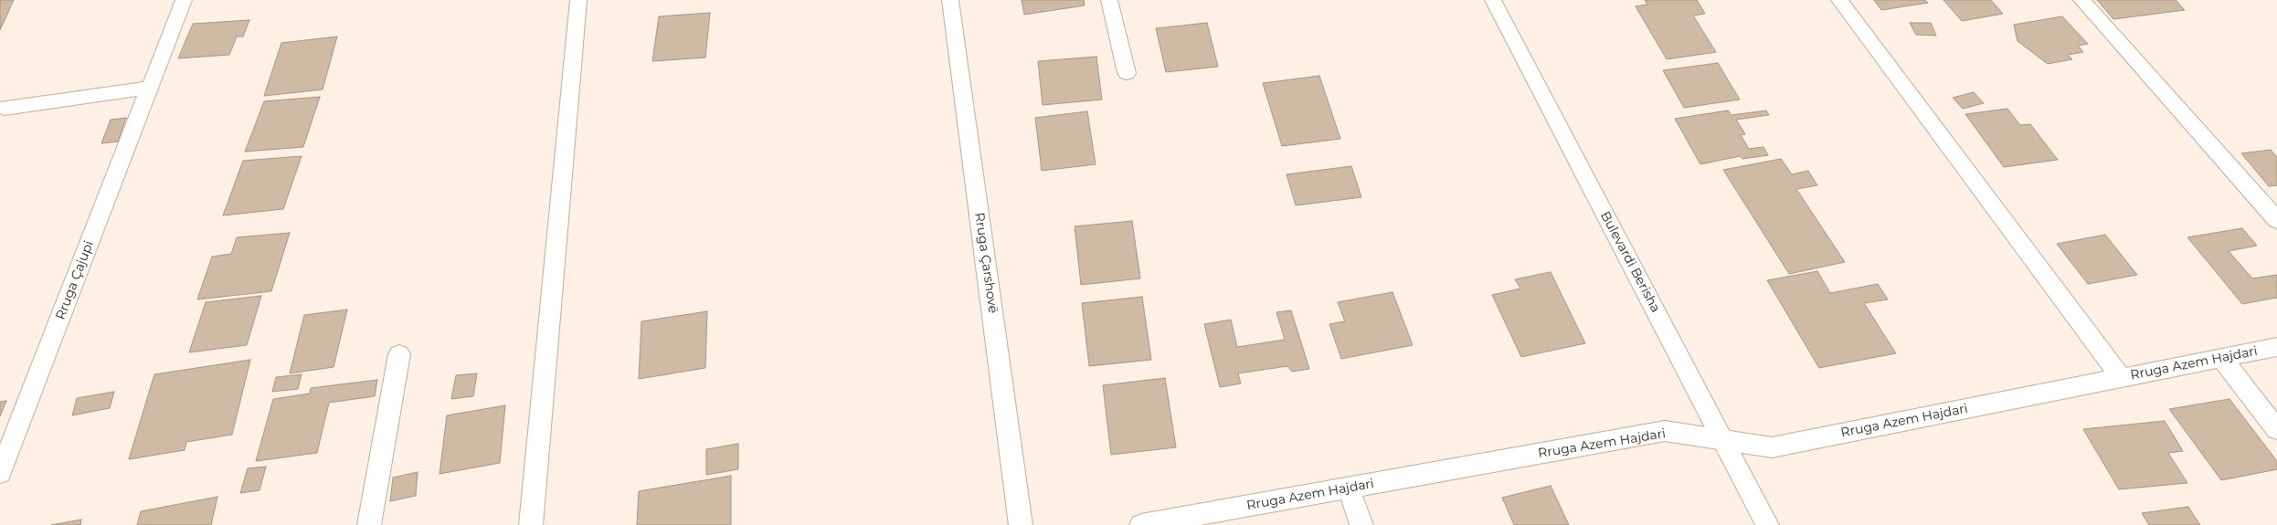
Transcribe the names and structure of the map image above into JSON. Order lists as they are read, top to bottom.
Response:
{
  "streets": {
    "street": [
      "Bulevardi Berisha",
      "Rruga Çarshovë",
      "Rruga Çajupi",
      "Rruga Azem Hajdari"
    ]
  },
  "crossings": [
    ["Bulevardi Berisha", "Rruga Azem Hajdari"]
  ]
}
